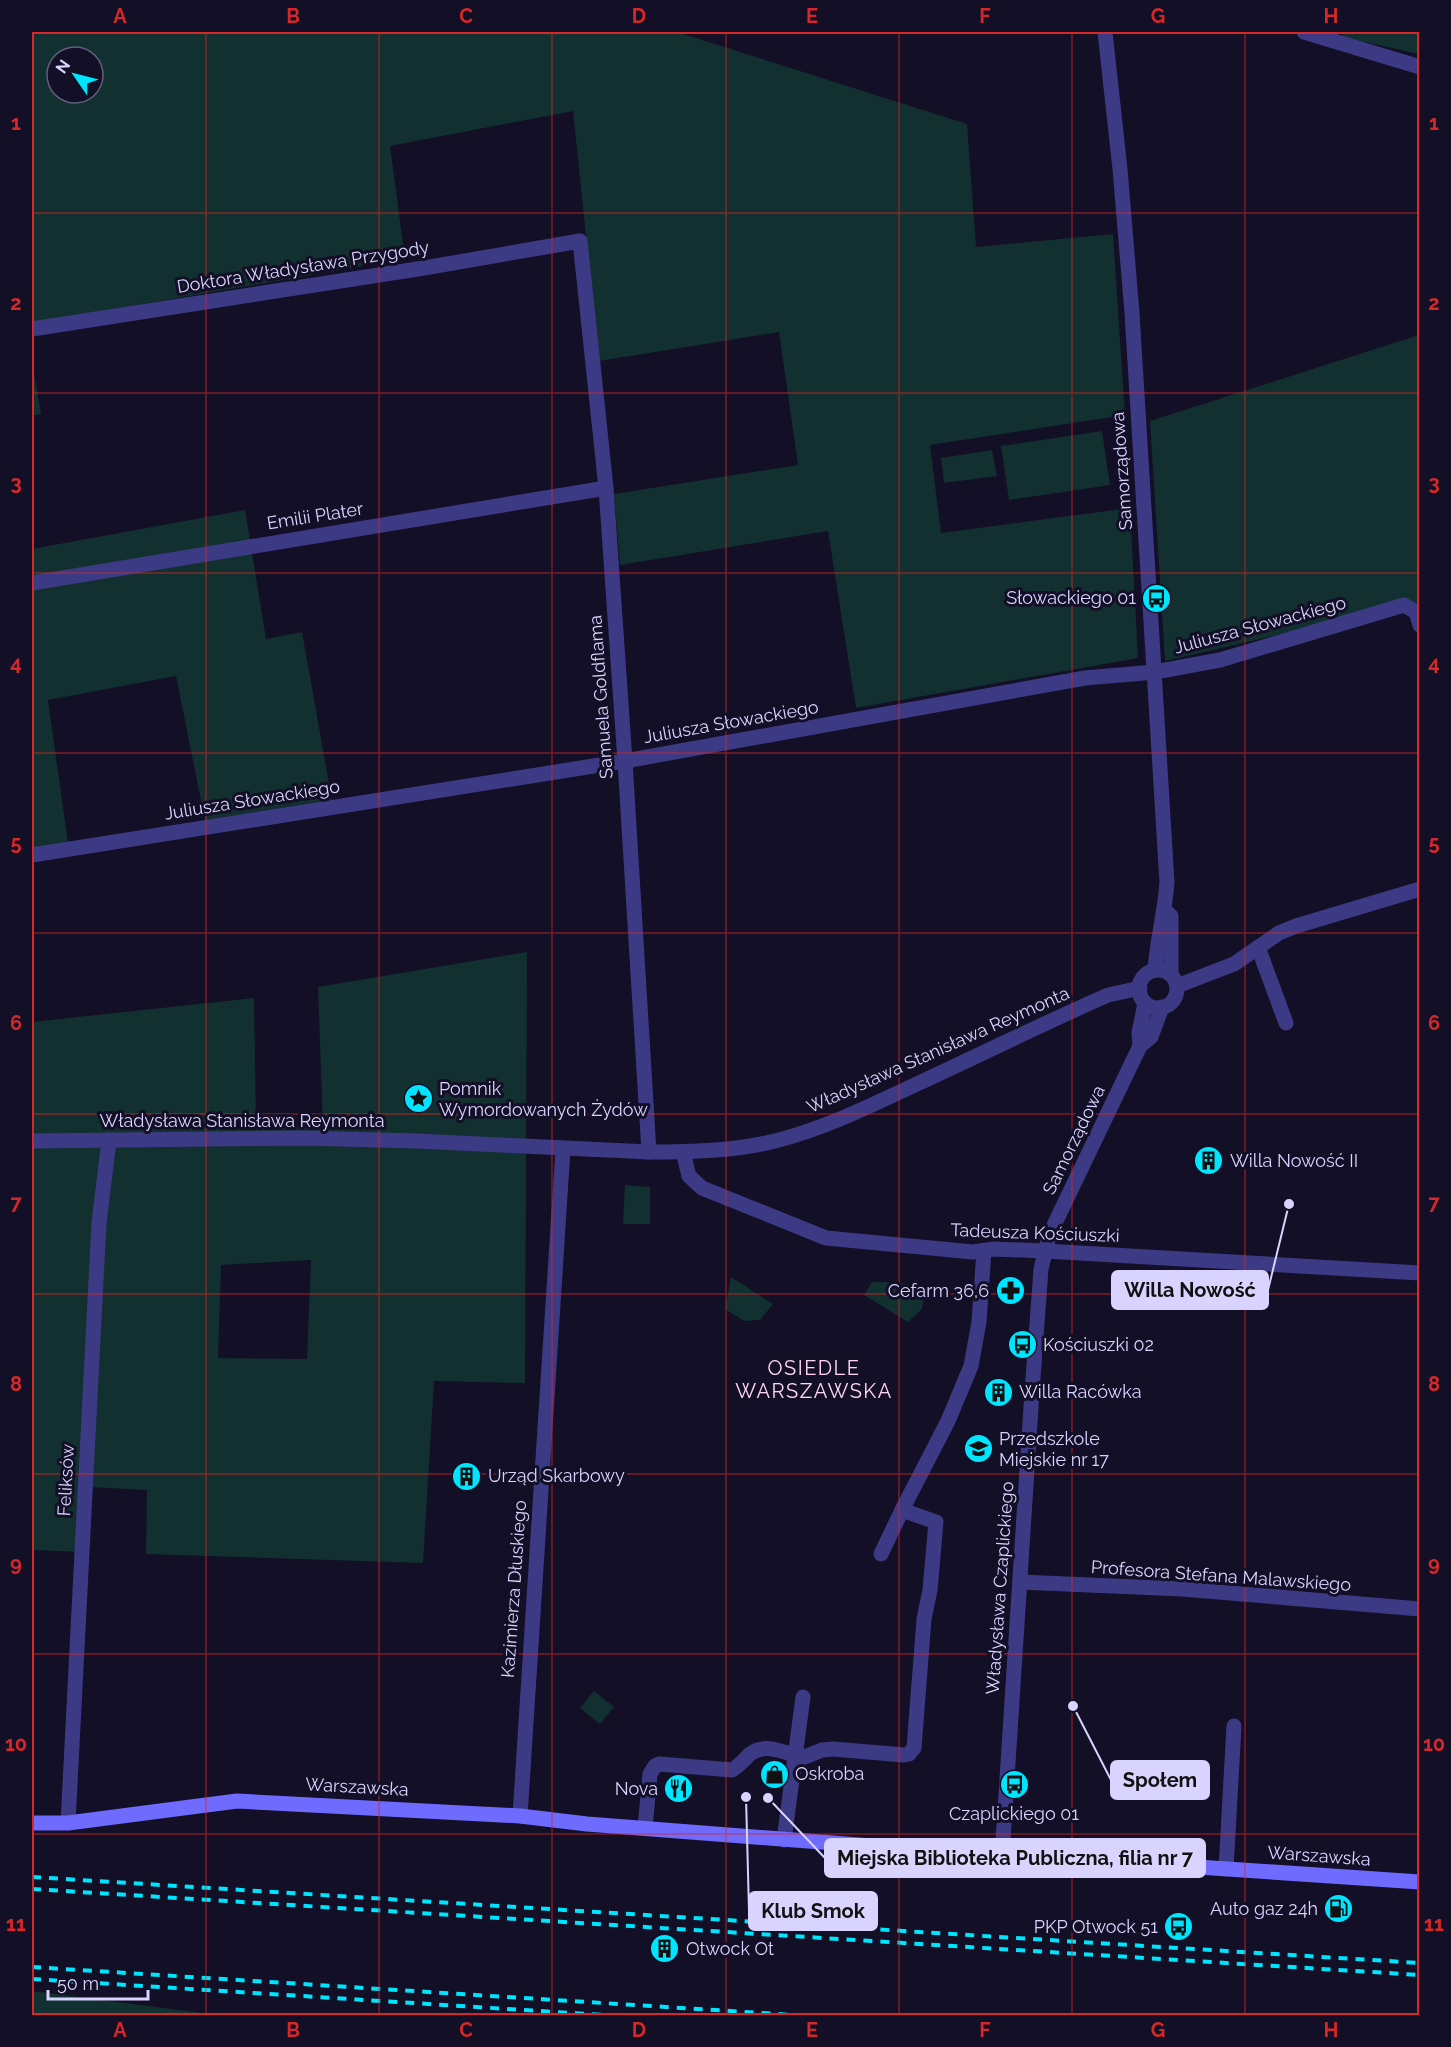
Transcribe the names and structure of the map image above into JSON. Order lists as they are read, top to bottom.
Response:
{
  "streets": {
    "main road": ["Warszawska"],
    "street": [
      "Doktora Władysława Przygody",
      "Samorządowa",
      "Emilii Plater",
      "Juliusza Słowackiego",
      "Samuela Goldflama",
      "Władysława Stanisława Reymonta",
      "Tadeusza Kościuszki",
      "Feliksów",
      "Profesora Stefana Malawskiego",
      "Władysława Czaplickiego",
      "Kazimierza Dłuskiego"
    ]
  },
  "crossings": [
    ["Doktora Władysława Przygody", "Samuela Goldflama"],
    ["Samorządowa", "Juliusza Słowackiego"],
    ["Samorządowa", "Władysława Stanisława Reymonta"],
    ["Samorządowa", "Tadeusza Kościuszki"],
    ["Samorządowa", "Władysława Czaplickiego"],
    ["Emilii Plater", "Samuela Goldflama"],
    ["Juliusza Słowackiego", "Samuela Goldflama"],
    ["Samuela Goldflama", "Władysława Stanisława Reymonta"],
    ["Władysława Stanisława Reymonta", "Tadeusza Kościuszki"],
    ["Władysława Stanisława Reymonta", "Feliksów"],
    ["Władysława Stanisława Reymonta", "Kazimierza Dłuskiego"],
    ["Tadeusza Kościuszki", "Władysława Czaplickiego"],
    ["Feliksów", "Warszawska"],
    ["Profesora Stefana Malawskiego", "Władysława Czaplickiego"],
    ["Władysława Czaplickiego", "Warszawska"],
    ["Kazimierza Dłuskiego", "Warszawska"]
  ],
  "districts": ["OSIEDLE WARSZAWSKA"],
  "places": {
    "bus stop": [
      "Słowackiego 01",
      "Kościuszki 02",
      "Czaplickiego 01",
      "PKP Otwock 51"
    ],
    "place": ["Pomnik Wymordowanych Żydów"],
    "building": [
      "Willa Nowość II",
      "Willa Racówka",
      "Urząd Skarbowy",
      "Otwock Ot"
    ],
    "other": [
      "Willa Nowość",
      "Społem",
      "Klub Smok",
      "Miejska Biblioteka Publiczna, filia nr 7"
    ],
    "pharmacy": ["Cefarm 36,6"],
    "school or university": ["Przedszkole Miejskie nr 17"],
    "shop": ["Oskroba"],
    "restaurant": ["Nova"],
    "fuel station": ["Auto gaz 24h"]
  },
  "scale_bar": "50 m",
  "north": "top left",
  "grid": {
    "columns": [
      "A",
      "B",
      "C",
      "D",
      "E",
      "F",
      "G",
      "H"
    ],
    "rows": [
      "1",
      "2",
      "3",
      "4",
      "5",
      "6",
      "7",
      "8",
      "9",
      "10",
      "11"
    ]
  }
}
